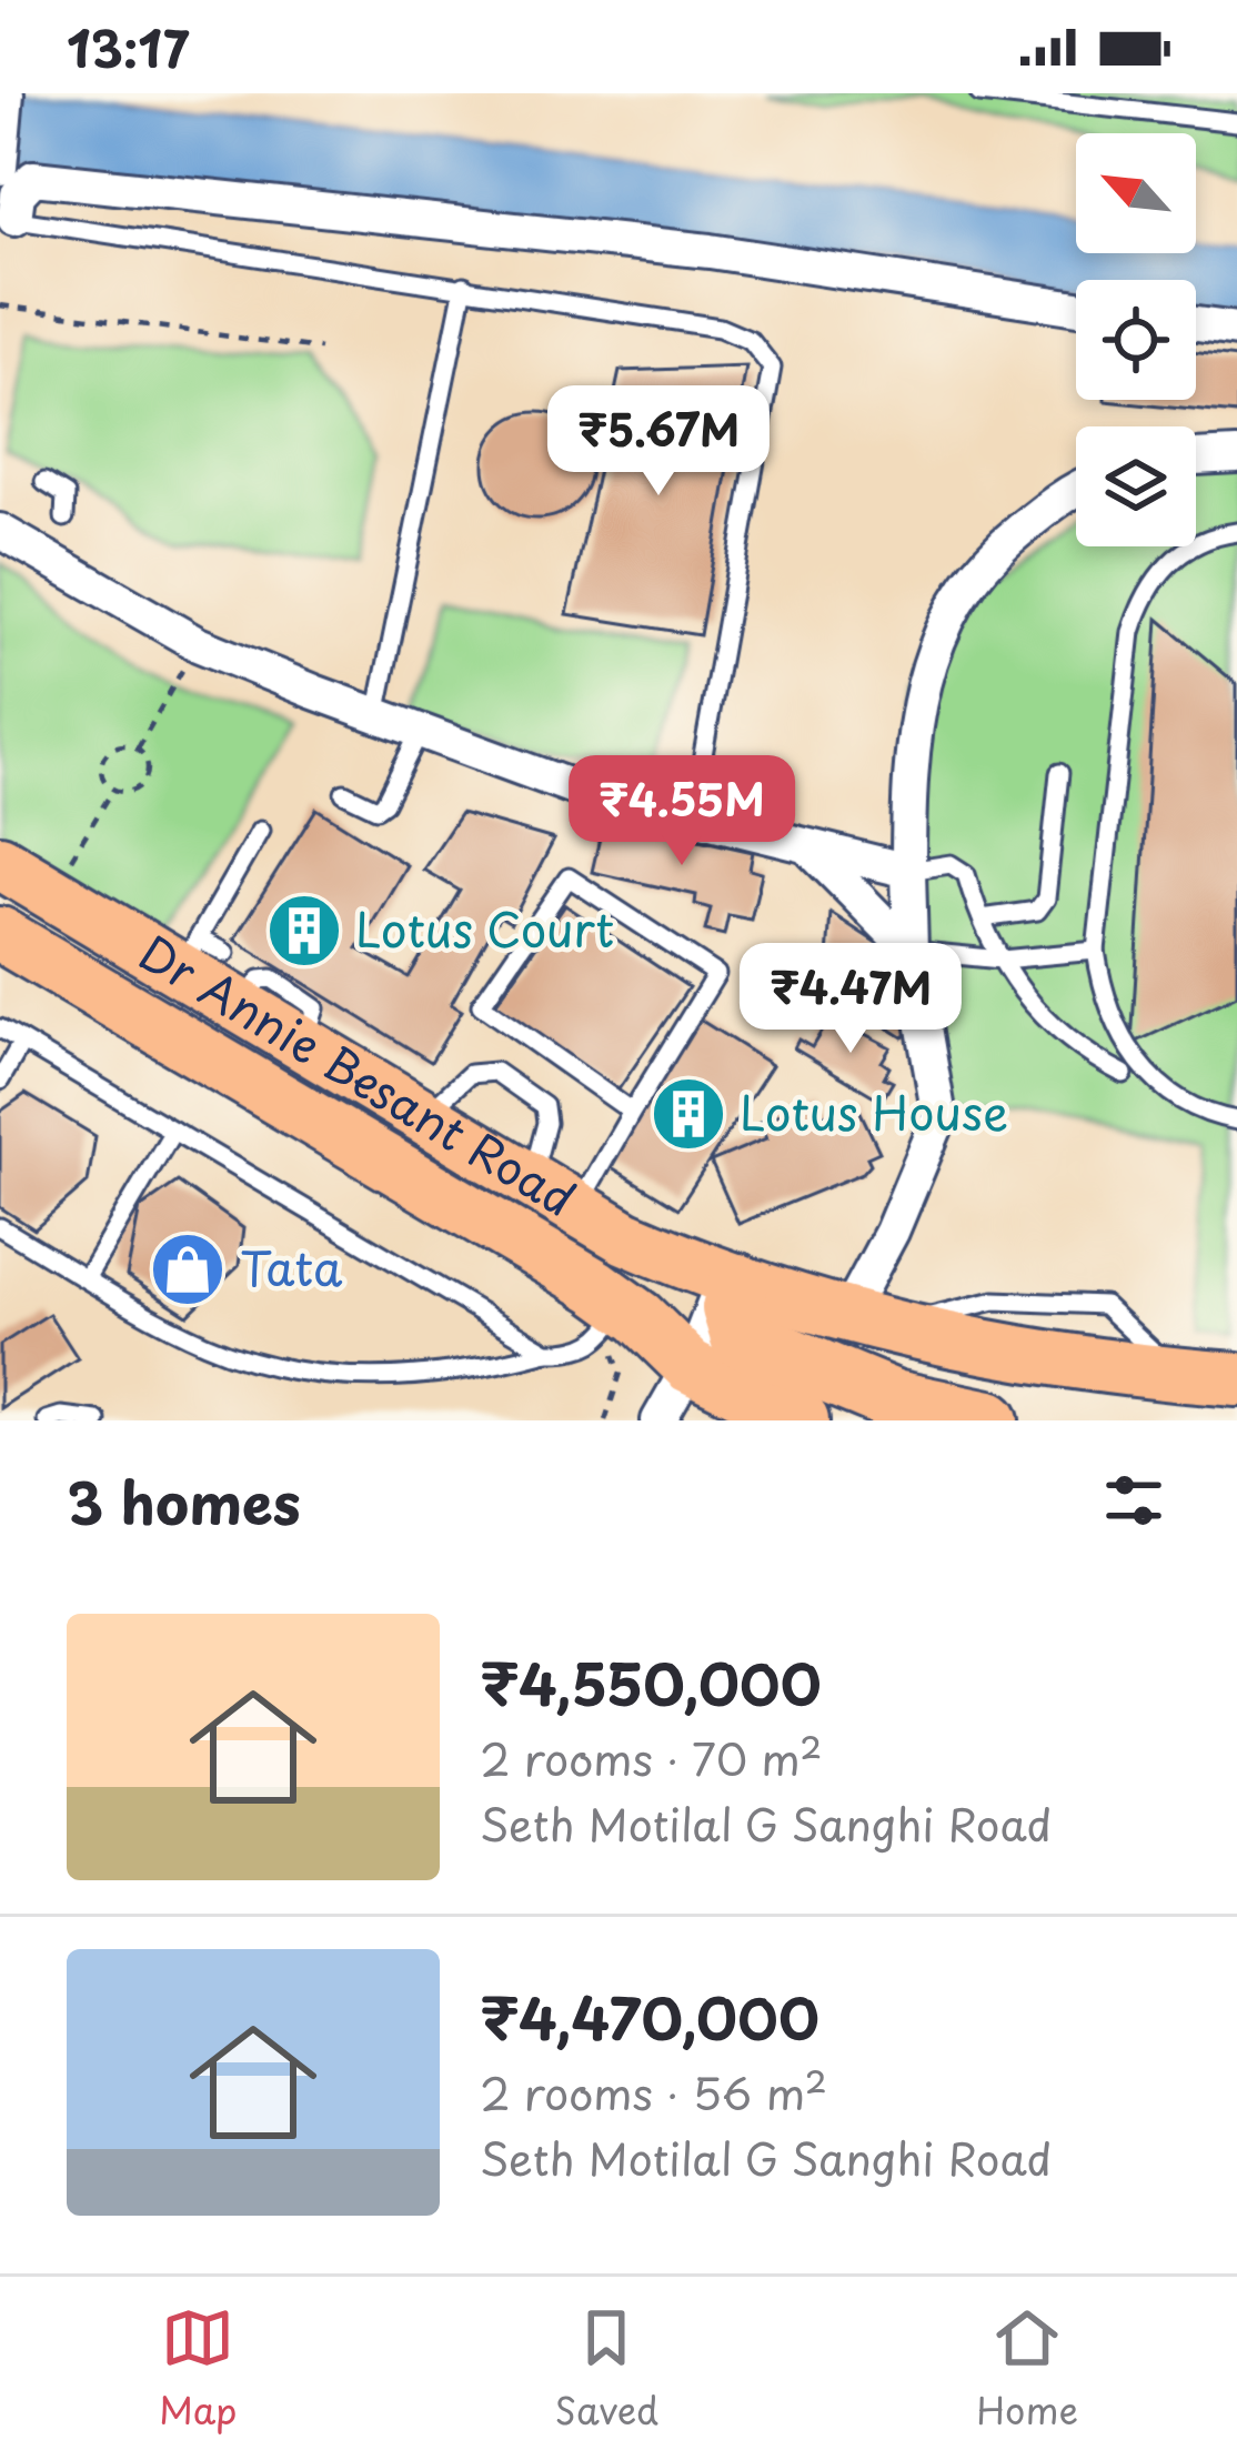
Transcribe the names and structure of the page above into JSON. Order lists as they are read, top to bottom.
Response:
{
  "streets": {
    "main road": ["Dr Annie Besant Road"]
  },
  "places": {
    "building": ["Lotus Court", "Lotus House"],
    "shop": ["Tata"]
  },
  "north": "top left",
  "page": {
    "status": "13:17",
    "price": ["₹5.67M", "₹4.55M", "₹4.47M"],
    "heading": "3 homes",
    "list": [
      {
        "name": "₹4,550,000",
        "note": "2 rooms · 70 m² · Seth Motilal G Sanghi Road"
      },
      {
        "name": "₹4,470,000",
        "note": "2 rooms · 56 m² · Seth Motilal G Sanghi Road"
      }
    ],
    "tabs": ["Map", "Saved", "Home"]
  }
}
